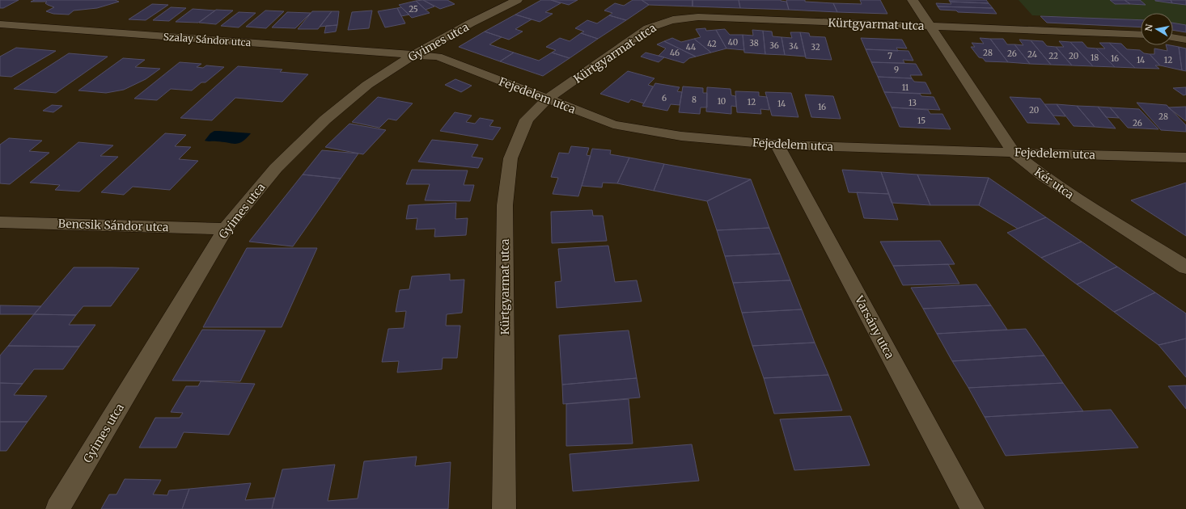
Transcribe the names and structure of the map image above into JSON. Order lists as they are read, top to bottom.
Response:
{
  "streets": {
    "street": [
      "Kürtgyarmat utca",
      "Szalay Sándor utca",
      "Gyimes utca",
      "Fejedelem utca",
      "Kér utca",
      "Bencsik Sándor utca",
      "Varsány utca"
    ]
  },
  "crossings": [
    ["Kürtgyarmat utca", "Fejedelem utca"],
    ["Kürtgyarmat utca", "Kér utca"],
    ["Szalay Sándor utca", "Gyimes utca"],
    ["Szalay Sándor utca", "Fejedelem utca"],
    ["Gyimes utca", "Fejedelem utca"],
    ["Gyimes utca", "Bencsik Sándor utca"],
    ["Fejedelem utca", "Kér utca"],
    ["Fejedelem utca", "Varsány utca"]
  ],
  "house_numbers": [
    "25",
    "40",
    "38",
    "42",
    "36",
    "34",
    "44",
    "32",
    "46",
    "28",
    "26",
    "24",
    "7",
    "22",
    "20",
    "18",
    "16",
    "14",
    "12",
    "9",
    "11",
    "6",
    "8",
    "10",
    "12",
    "13",
    "14",
    "16",
    "20",
    "28",
    "15",
    "26"
  ],
  "north": "left"
}
